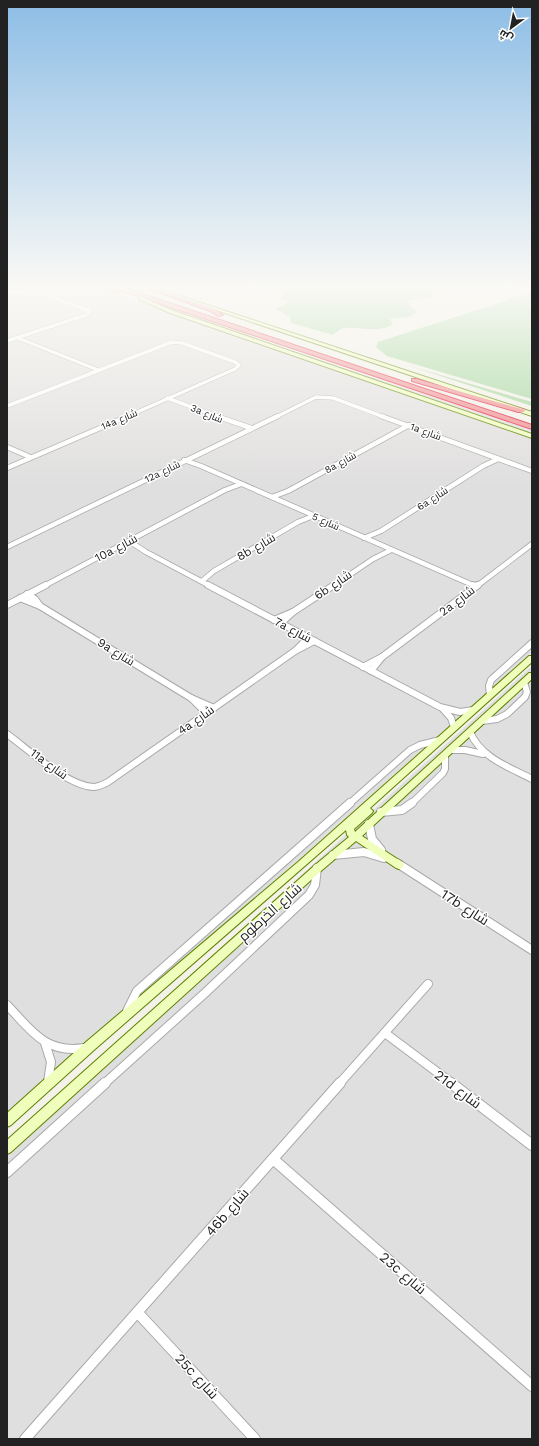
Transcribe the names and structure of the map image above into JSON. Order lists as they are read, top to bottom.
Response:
{
  "streets": {
    "street": [
      "3a شارع",
      "14a شارع",
      "1a شارع",
      "8a شارع",
      "12a شارع",
      "6a شارع",
      "شارع 5",
      "8b شارع",
      "10a شارع",
      "6b شارع",
      "2a شارع",
      "7a شارع",
      "9a شارع",
      "4a شارع",
      "11a شارع",
      "17b شارع",
      "شارع الخرطوم",
      "21d شارع",
      "46b شارع",
      "23c شارع",
      "25c شارع"
    ]
  },
  "crossings": [
    ["3a شارع", "14a شارع"],
    ["3a شارع", "12a شارع"],
    ["1a شارع", "8a شارع"],
    ["1a شارع", "12a شارع"],
    ["1a شارع", "6a شارع"],
    ["8a شارع", "شارع 5"],
    ["12a شارع", "شارع 5"],
    ["6a شارع", "شارع 5"],
    ["شارع 5", "8b شارع"],
    ["شارع 5", "10a شارع"],
    ["شارع 5", "6b شارع"],
    ["شارع 5", "2a شارع"],
    ["8b شارع", "7a شارع"],
    ["10a شارع", "7a شارع"],
    ["10a شارع", "9a شارع"],
    ["6b شارع", "7a شارع"],
    ["2a شارع", "7a شارع"],
    ["7a شارع", "4a شارع"],
    ["7a شارع", "شارع الخرطوم"],
    ["9a شارع", "4a شارع"],
    ["4a شارع", "11a شارع"],
    ["17b شارع", "شارع الخرطوم"],
    ["21d شارع", "46b شارع"],
    ["46b شارع", "23c شارع"],
    ["46b شارع", "25c شارع"]
  ],
  "north": "bottom left"
}
